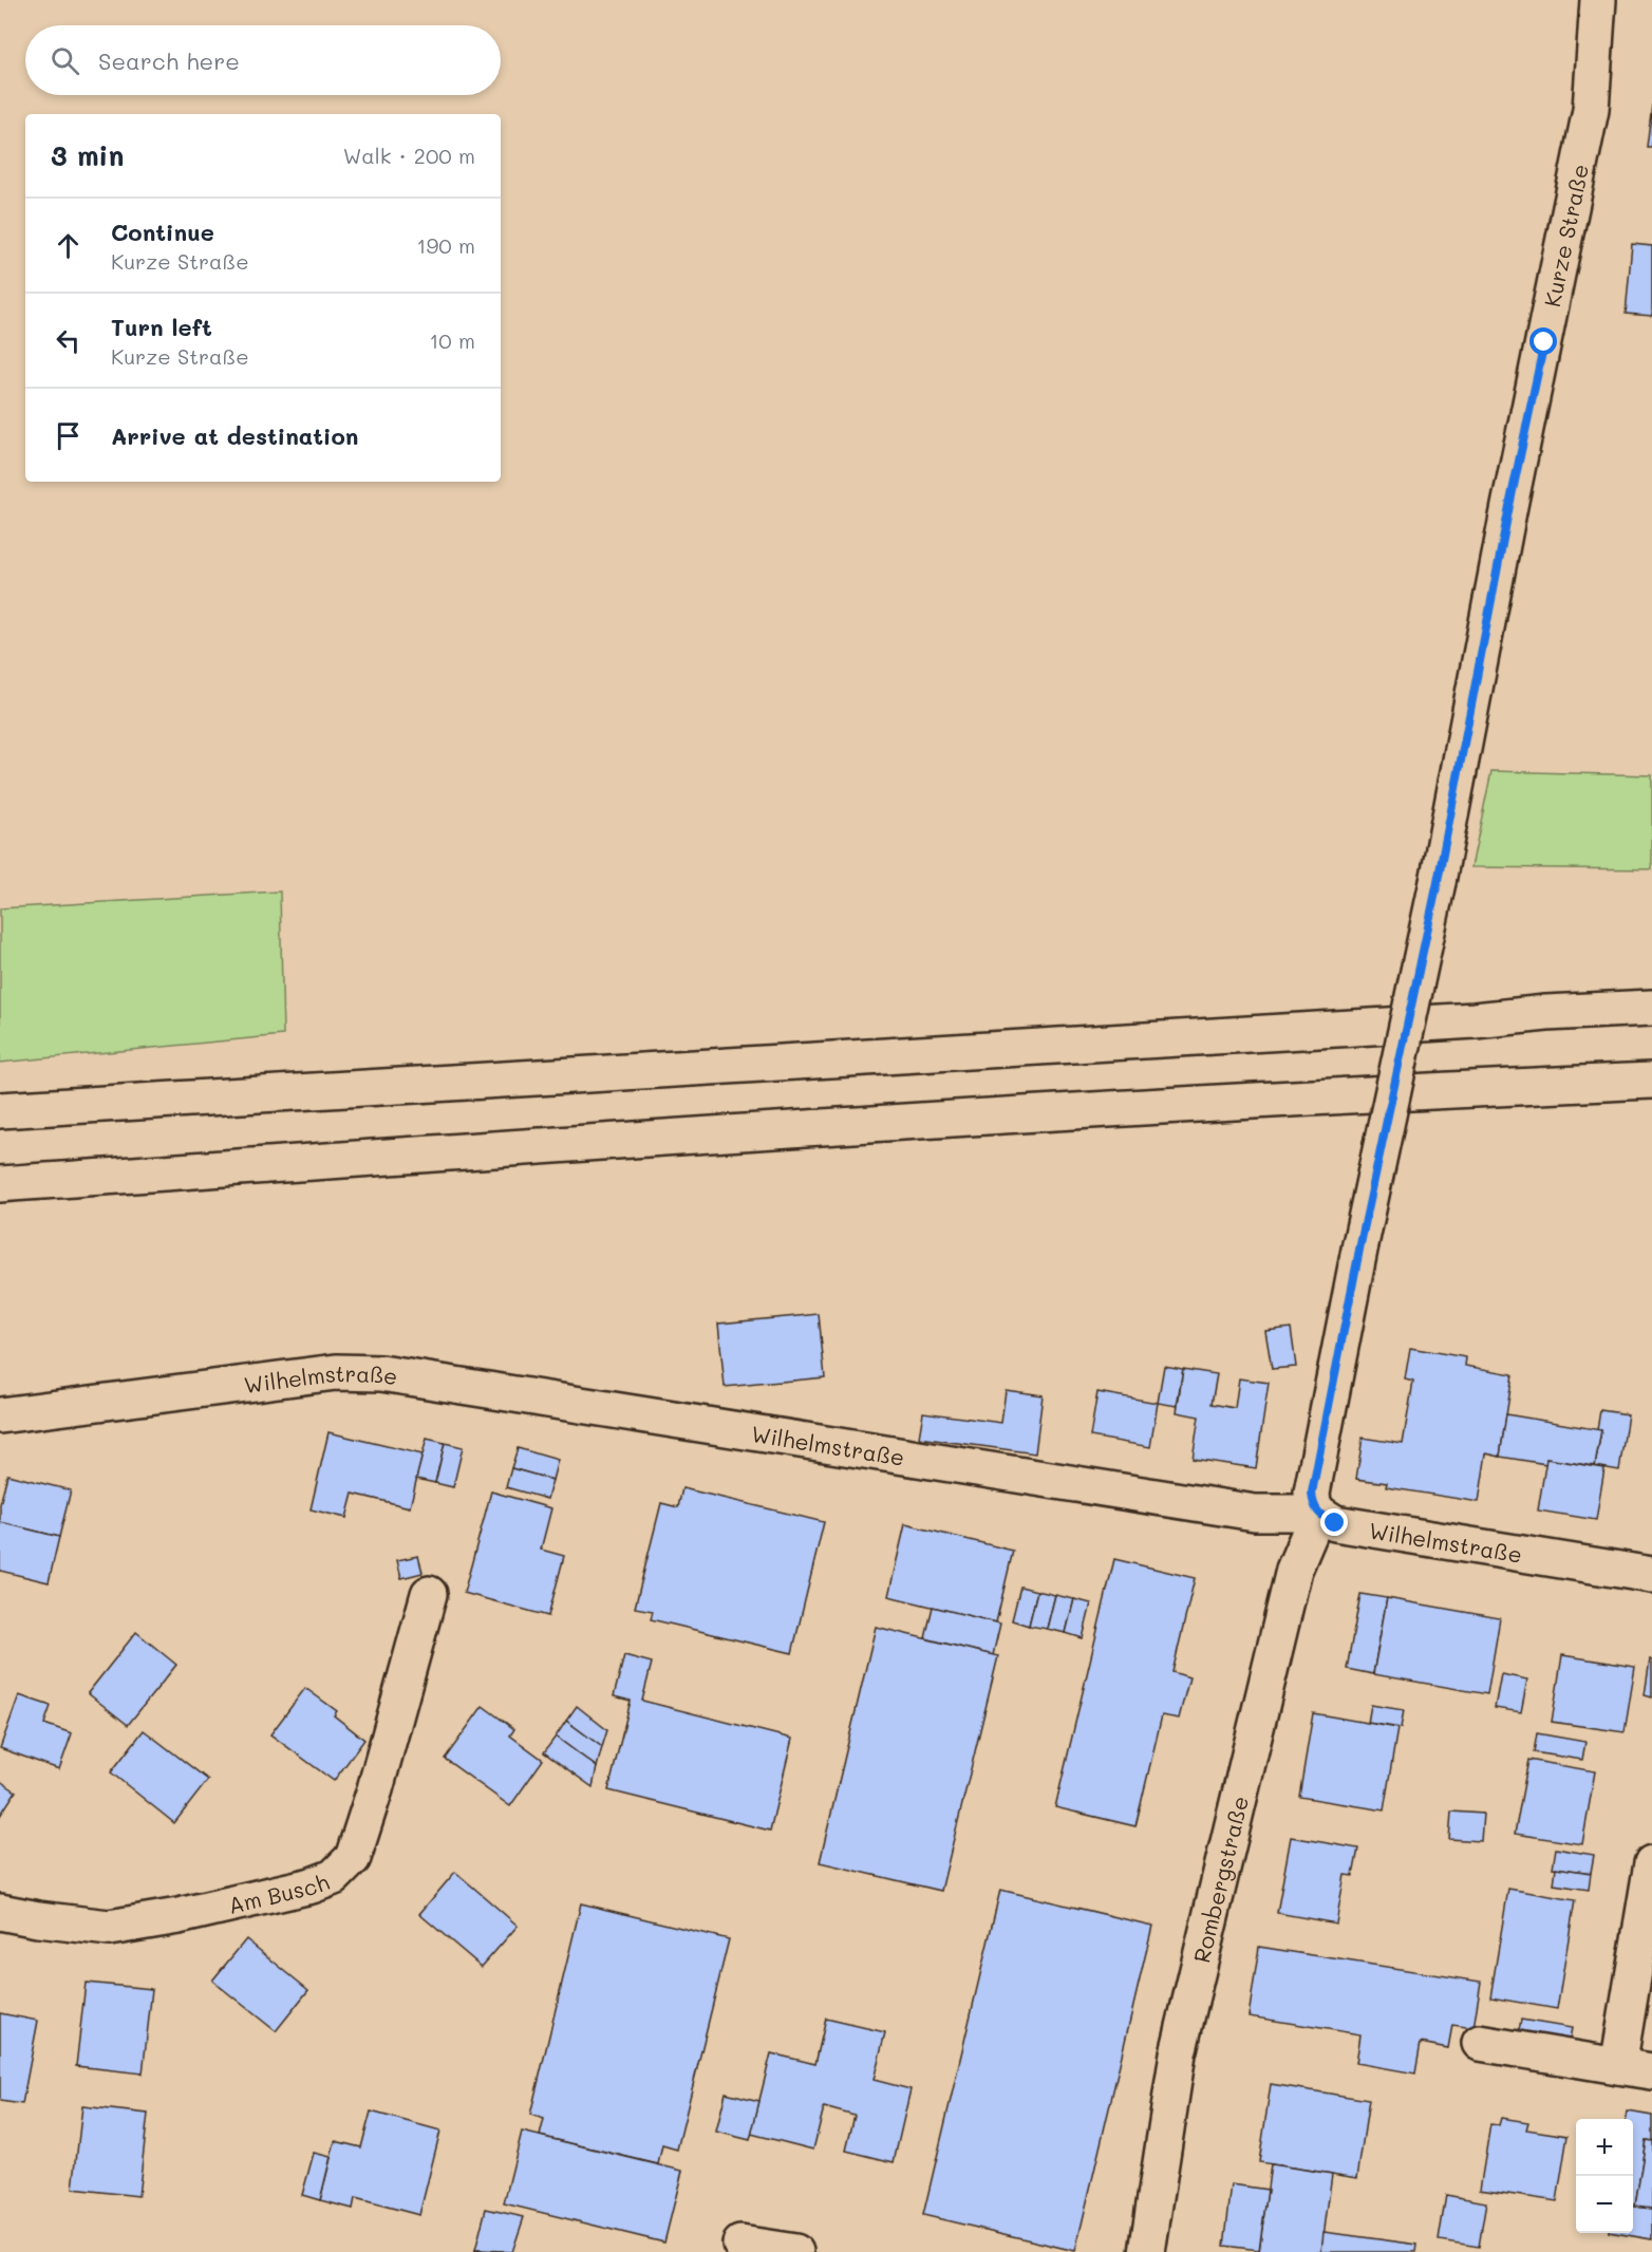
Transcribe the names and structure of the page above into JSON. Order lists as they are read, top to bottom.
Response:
{
  "streets": {
    "main road": [
      "Kurze Straße",
      "Wilhelmstraße",
      "Rombergstraße",
      "Am Busch"
    ]
  },
  "crossings": [
    ["Kurze Straße", "Wilhelmstraße"],
    ["Kurze Straße", "Rombergstraße"],
    ["Wilhelmstraße", "Rombergstraße"]
  ],
  "page": {
    "search": "Search here",
    "heading": ["3 min", "Walk · 200 m"],
    "list": [
      ["Continue", "Kurze Straße", "190 m"],
      ["Turn left", "Kurze Straße", "10 m"],
      "Arrive at destination"
    ],
    "map_buttons": ["+", "−"]
  }
}
